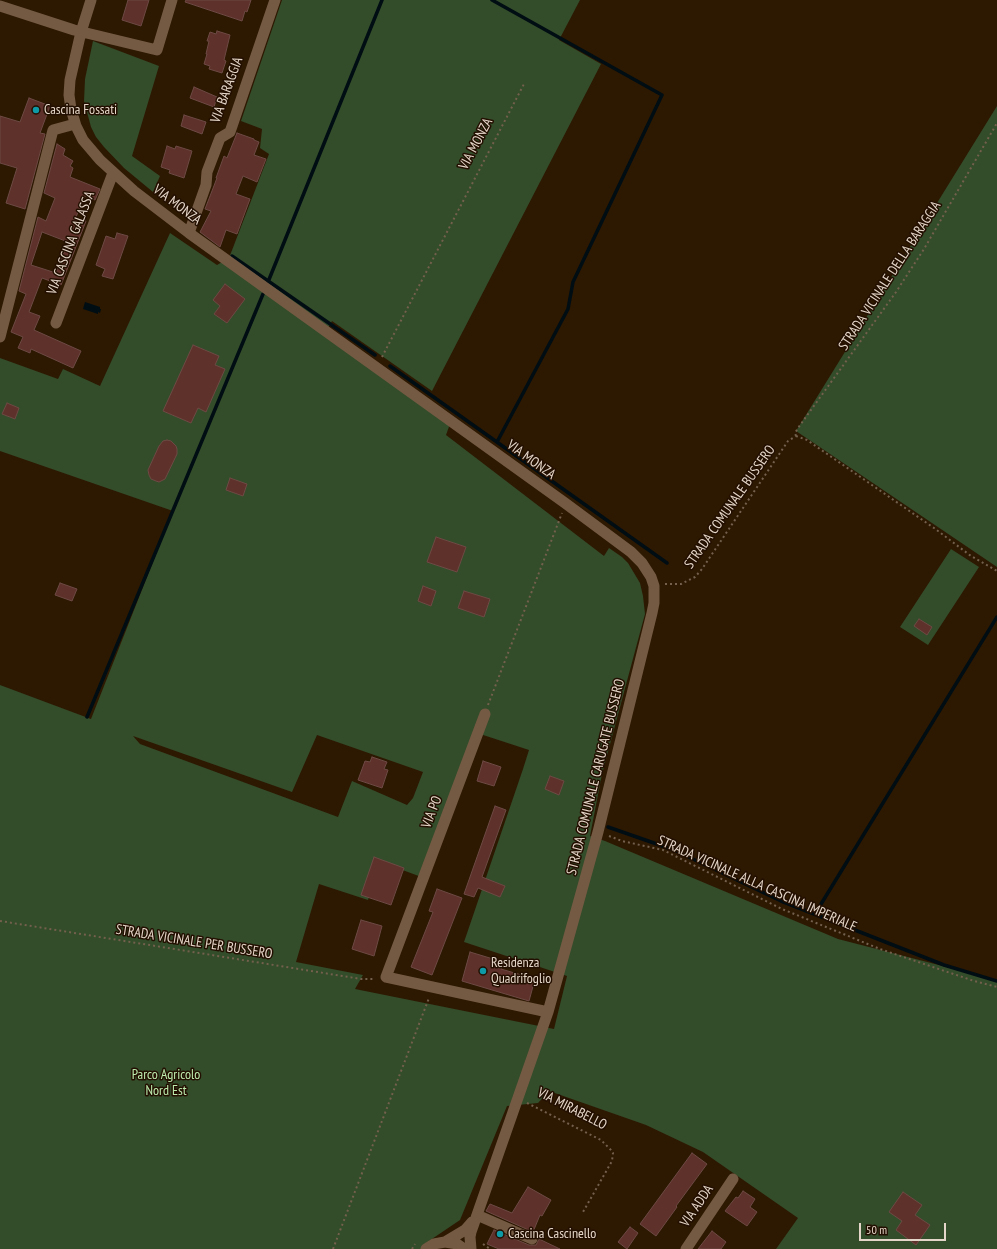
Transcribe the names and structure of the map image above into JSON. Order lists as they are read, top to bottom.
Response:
{
  "streets": {
    "street": [
      "VIA BARAGGIA",
      "VIA MONZA",
      "VIA CASCINA GALASSA",
      "STRADA COMUNALE CARUGATE BUSSERO",
      "VIA PO",
      "VIA MIRABELLO",
      "VIA ADDA"
    ],
    "path": [
      "STRADA VICINALE DELLA BARAGGIA",
      "STRADA COMUNALE BUSSERO",
      "STRADA VICINALE ALLA CASCINA IMPERIALE",
      "STRADA VICINALE PER BUSSERO"
    ]
  },
  "crossings": [
    ["VIA BARAGGIA", "VIA MONZA"],
    ["VIA MONZA", "VIA CASCINA GALASSA"],
    ["VIA MONZA", "STRADA COMUNALE BUSSERO"],
    ["VIA MONZA", "STRADA COMUNALE CARUGATE BUSSERO"],
    ["STRADA VICINALE DELLA BARAGGIA", "STRADA COMUNALE BUSSERO"],
    ["STRADA COMUNALE BUSSERO", "STRADA COMUNALE CARUGATE BUSSERO"],
    ["STRADA COMUNALE CARUGATE BUSSERO", "STRADA VICINALE ALLA CASCINA IMPERIALE"],
    ["STRADA COMUNALE CARUGATE BUSSERO", "VIA MIRABELLO"],
    ["VIA PO", "STRADA VICINALE PER BUSSERO"]
  ],
  "parks": ["Parco Agricolo Nord Est"],
  "places": ["Cascina Fossati", "Residenza Quadrifoglio", "Cascina Cascinello"],
  "scale_bar": "50 m"
}
